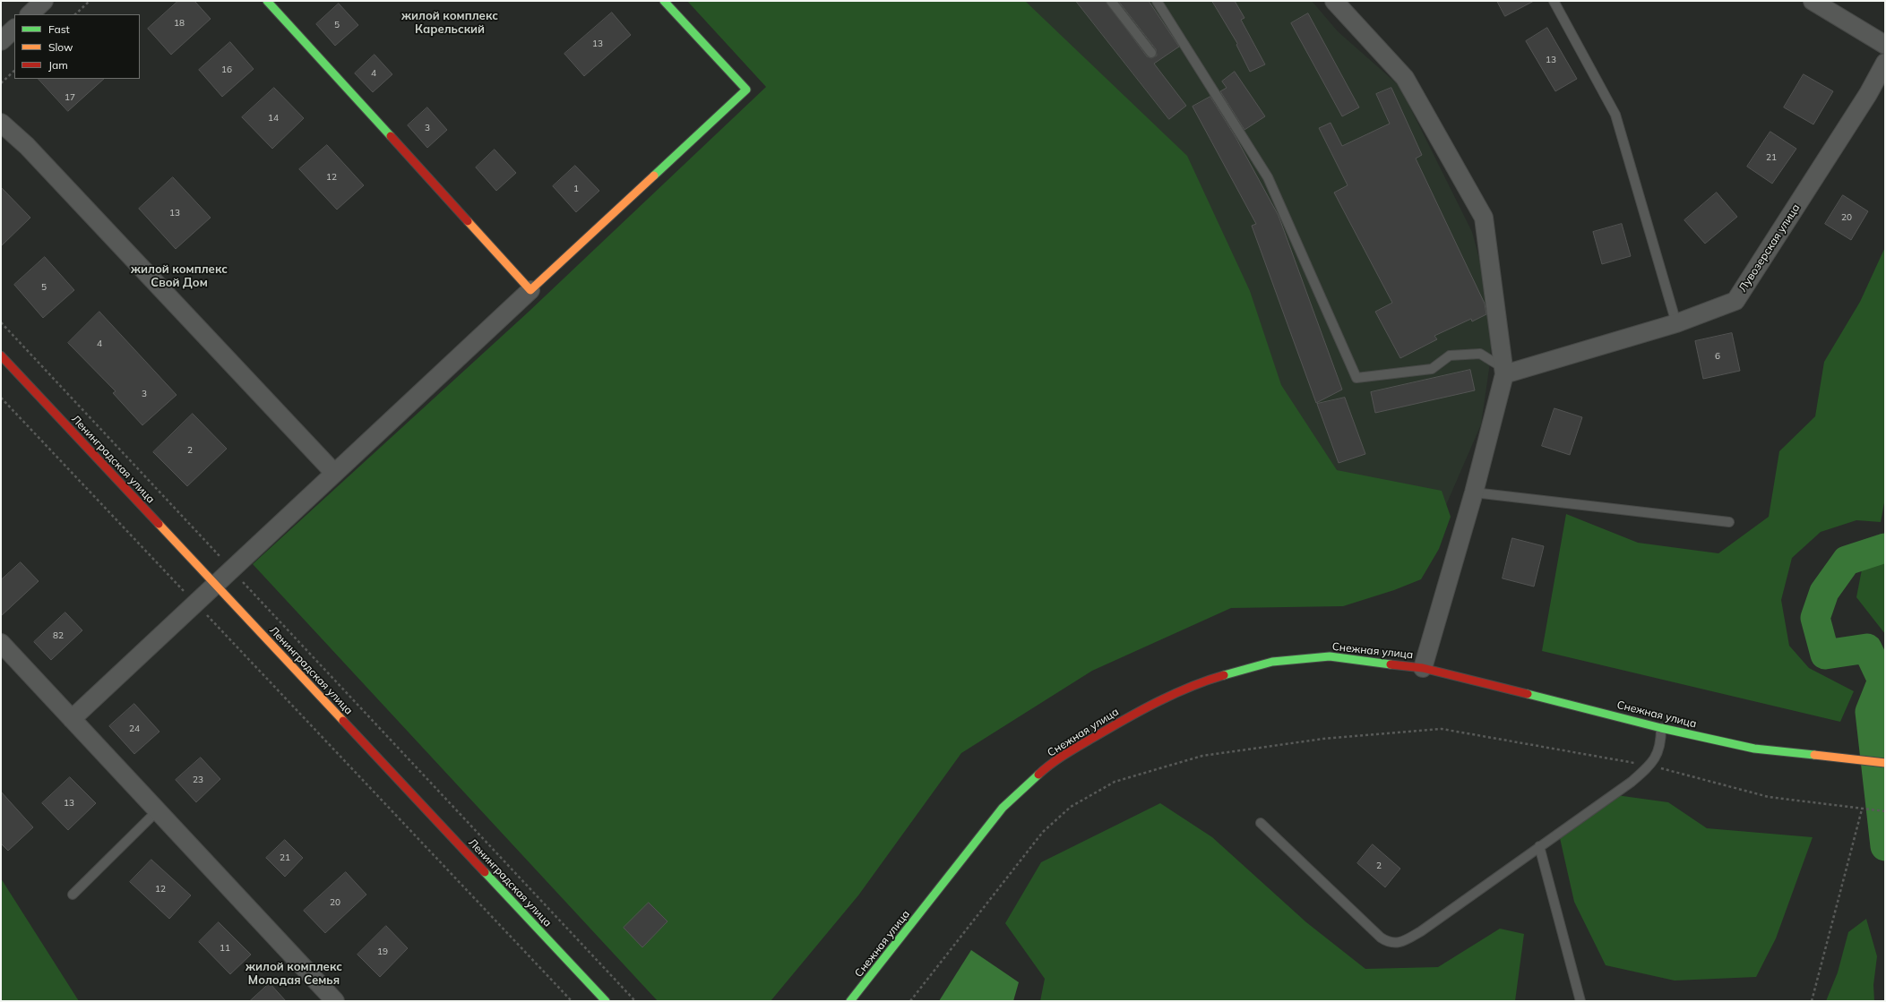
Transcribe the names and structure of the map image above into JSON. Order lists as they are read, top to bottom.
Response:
{
  "streets": {
    "street": ["Лувозерская улица", "Ленинградская улица", "Снежная улица"]
  },
  "districts": ["жилой комплекс Карельский", "жилой комплекс Свой Дом", "жилой комплекс Молодая Семья"],
  "house_numbers": [
    "18",
    "5",
    "13",
    "13",
    "16",
    "4",
    "17",
    "14",
    "3",
    "21",
    "12",
    "1",
    "13",
    "20",
    "5",
    "4",
    "6",
    "3",
    "2",
    "82",
    "24",
    "23",
    "13",
    "21",
    "2",
    "12",
    "20",
    "11",
    "19"
  ],
  "legend": ["Fast", "Slow", "Jam"]
}
